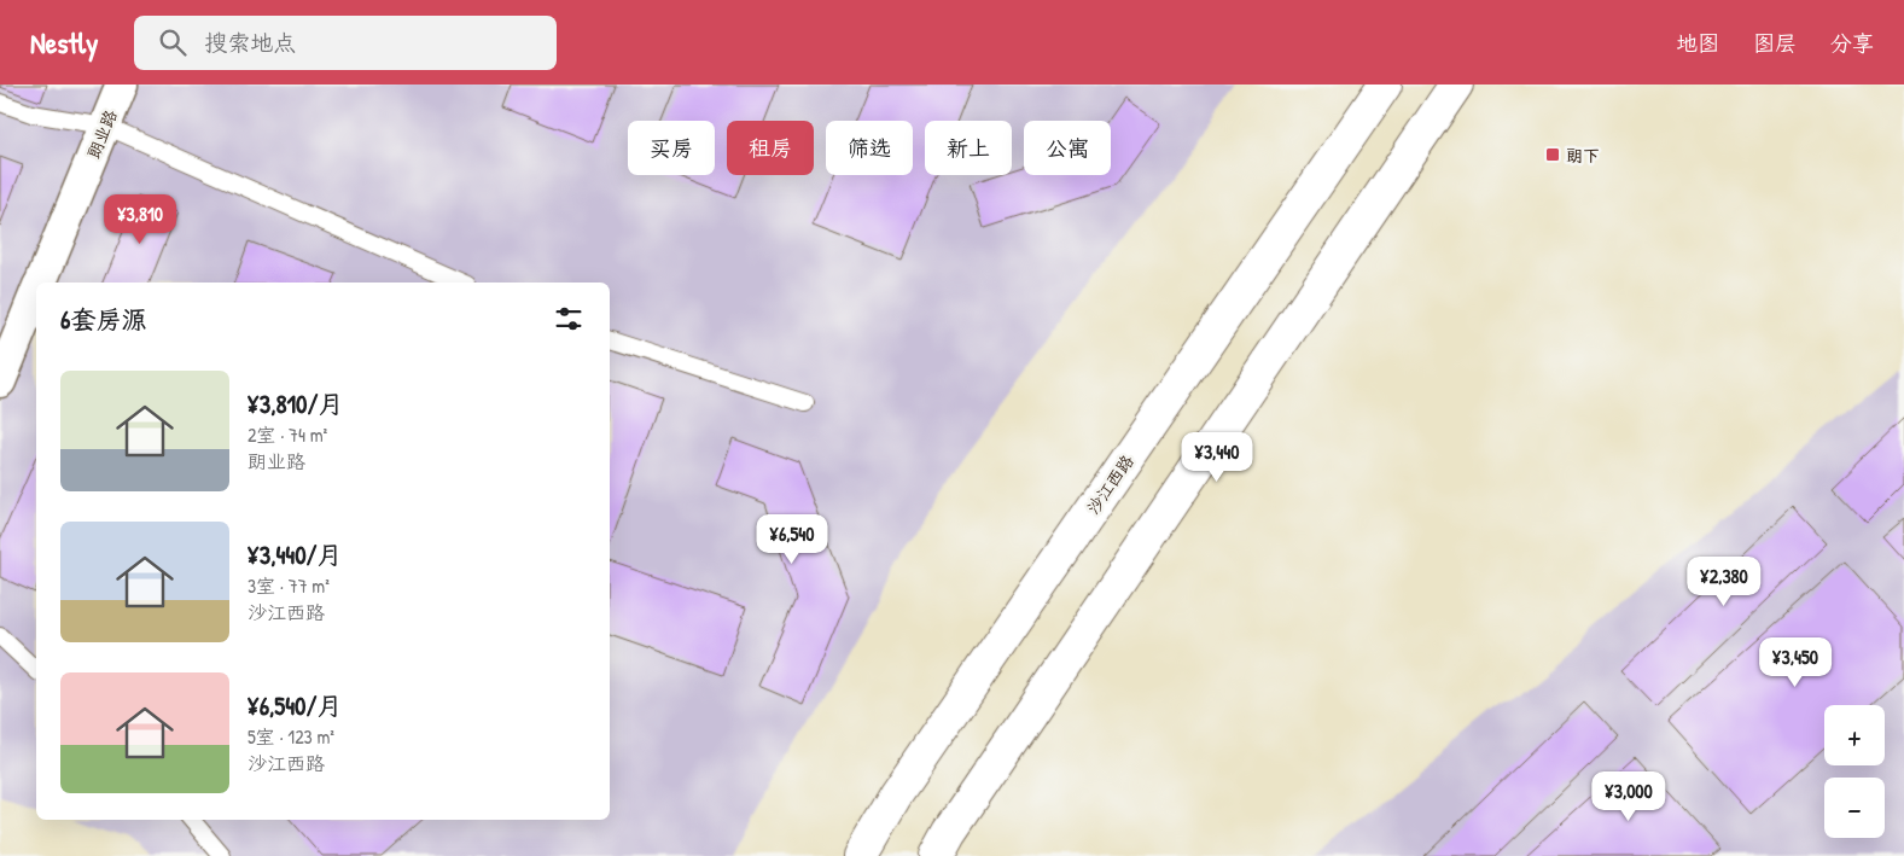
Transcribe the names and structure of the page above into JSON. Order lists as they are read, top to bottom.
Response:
{
  "streets": {
    "street": ["朗业路", "沙江西路"]
  },
  "places": {
    "transit": ["朗下"]
  },
  "page": {
    "header": "Nestly",
    "search": "搜索地点",
    "nav": ["地图", "图层", "分享"],
    "chip": [
      "买房",
      "租房",
      "筛选",
      "新上",
      "公寓"
    ],
    "price": [
      "¥3,810",
      "¥3,440",
      "¥6,540",
      "¥2,380",
      "¥3,450",
      "¥3,000"
    ],
    "heading": "6套房源",
    "list": [
      {
        "name": "¥3,810/月",
        "note": "2室 · 74 m² · 朗业路"
      },
      {
        "name": "¥3,440/月",
        "note": "3室 · 77 m² · 沙江西路"
      },
      {
        "name": "¥6,540/月",
        "note": "5室 · 123 m² · 沙江西路"
      }
    ],
    "map_buttons": ["+", "−"]
  }
}
